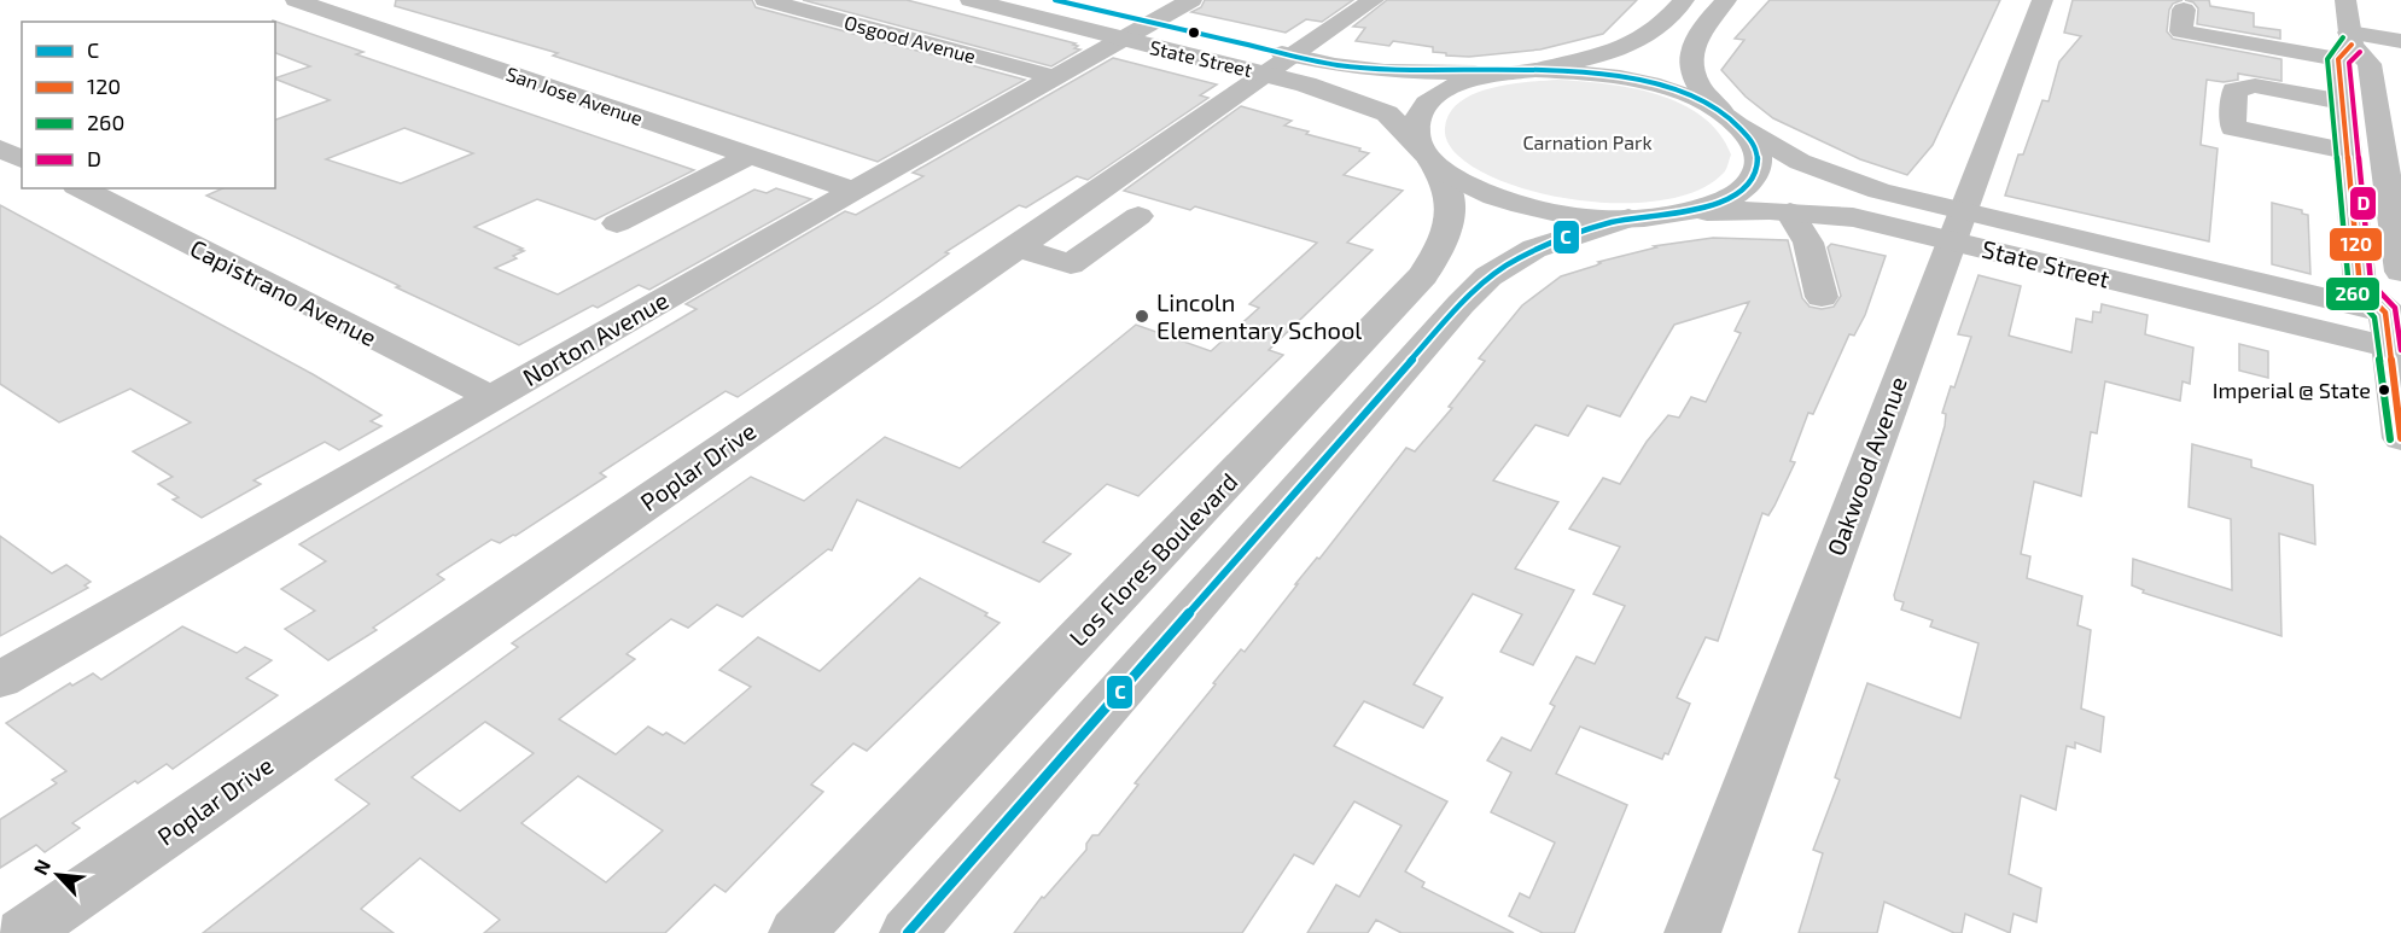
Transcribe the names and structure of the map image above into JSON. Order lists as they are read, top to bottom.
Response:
{
  "streets": {
    "street": [
      "Osgood Avenue",
      "State Street",
      "San Jose Avenue",
      "Capistrano Avenue",
      "Norton Avenue",
      "Poplar Drive",
      "Oakwood Avenue",
      "Los Flores Boulevard"
    ]
  },
  "crossings": [
    ["Osgood Avenue", "Norton Avenue"],
    ["State Street", "Norton Avenue"],
    ["State Street", "Poplar Drive"],
    ["State Street", "Oakwood Avenue"],
    ["State Street", "Los Flores Boulevard"],
    ["San Jose Avenue", "Norton Avenue"],
    ["Capistrano Avenue", "Norton Avenue"]
  ],
  "parks": ["Carnation Park"],
  "places": ["Lincoln Elementary School", "Imperial @ State"],
  "lines": [
    "transit line C",
    "transit line 260",
    "transit line 120",
    "transit line D"
  ],
  "legend": [
    "C",
    "120",
    "260",
    "D"
  ],
  "north": "top left"
}
